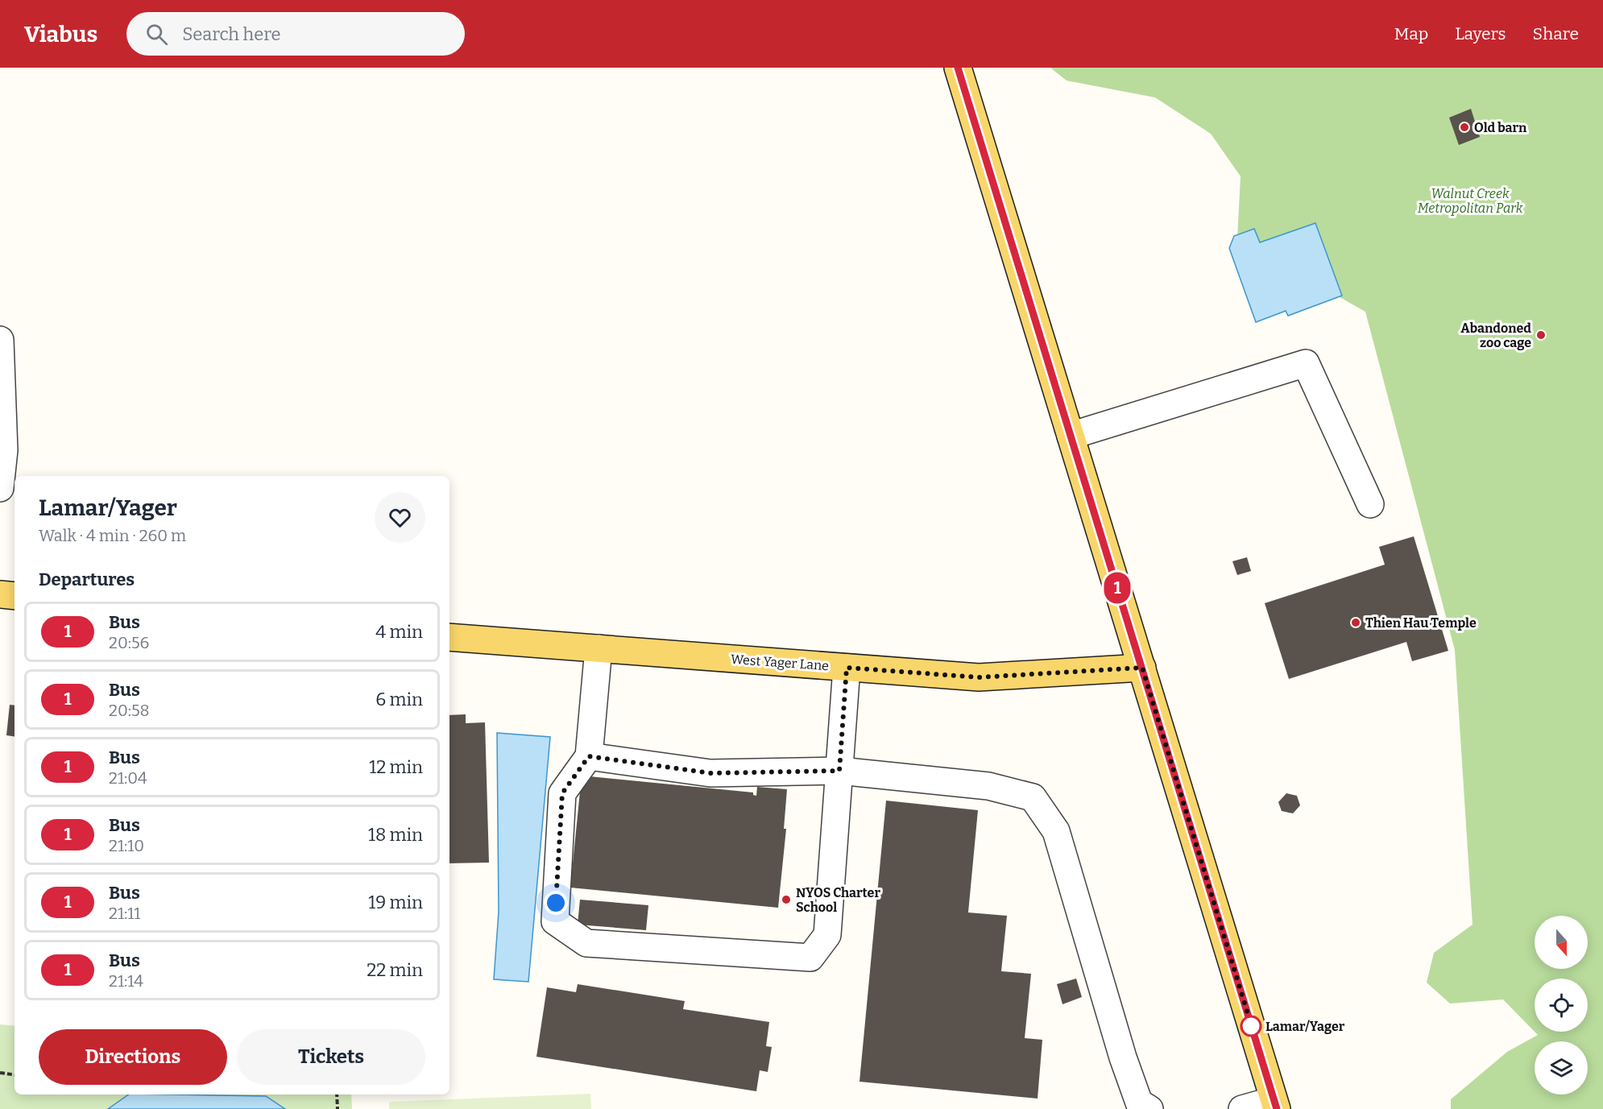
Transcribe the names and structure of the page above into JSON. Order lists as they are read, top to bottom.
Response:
{
  "streets": {
    "main road": ["West Yager Lane"]
  },
  "parks": ["Walnut Creek Metropolitan Park"],
  "places": [
    "Old barn",
    "Abandoned zoo cage",
    "Thien Hau Temple",
    "NYOS Charter School",
    "Lamar/Yager"
  ],
  "lines": ["bus line 1"],
  "north": "bottom",
  "page": {
    "header": "Viabus",
    "search": "Search here",
    "nav": ["Map", "Layers", "Share"],
    "on_map": "1",
    "heading": [
      ["Lamar/Yager", "Walk · 4 min · 260 m"],
      "Departures"
    ],
    "list": [
      {
        "mark": "1",
        "name": "Bus",
        "note": "20:56",
        "value": "4 min"
      },
      {
        "mark": "1",
        "name": "Bus",
        "note": "20:58",
        "value": "6 min"
      },
      {
        "mark": "1",
        "name": "Bus",
        "note": "21:04",
        "value": "12 min"
      },
      {
        "mark": "1",
        "name": "Bus",
        "note": "21:10",
        "value": "18 min"
      },
      {
        "mark": "1",
        "name": "Bus",
        "note": "21:11",
        "value": "19 min"
      },
      {
        "mark": "1",
        "name": "Bus",
        "note": "21:14",
        "value": "22 min"
      }
    ],
    "buttons": ["Directions", "Tickets"]
  }
}
